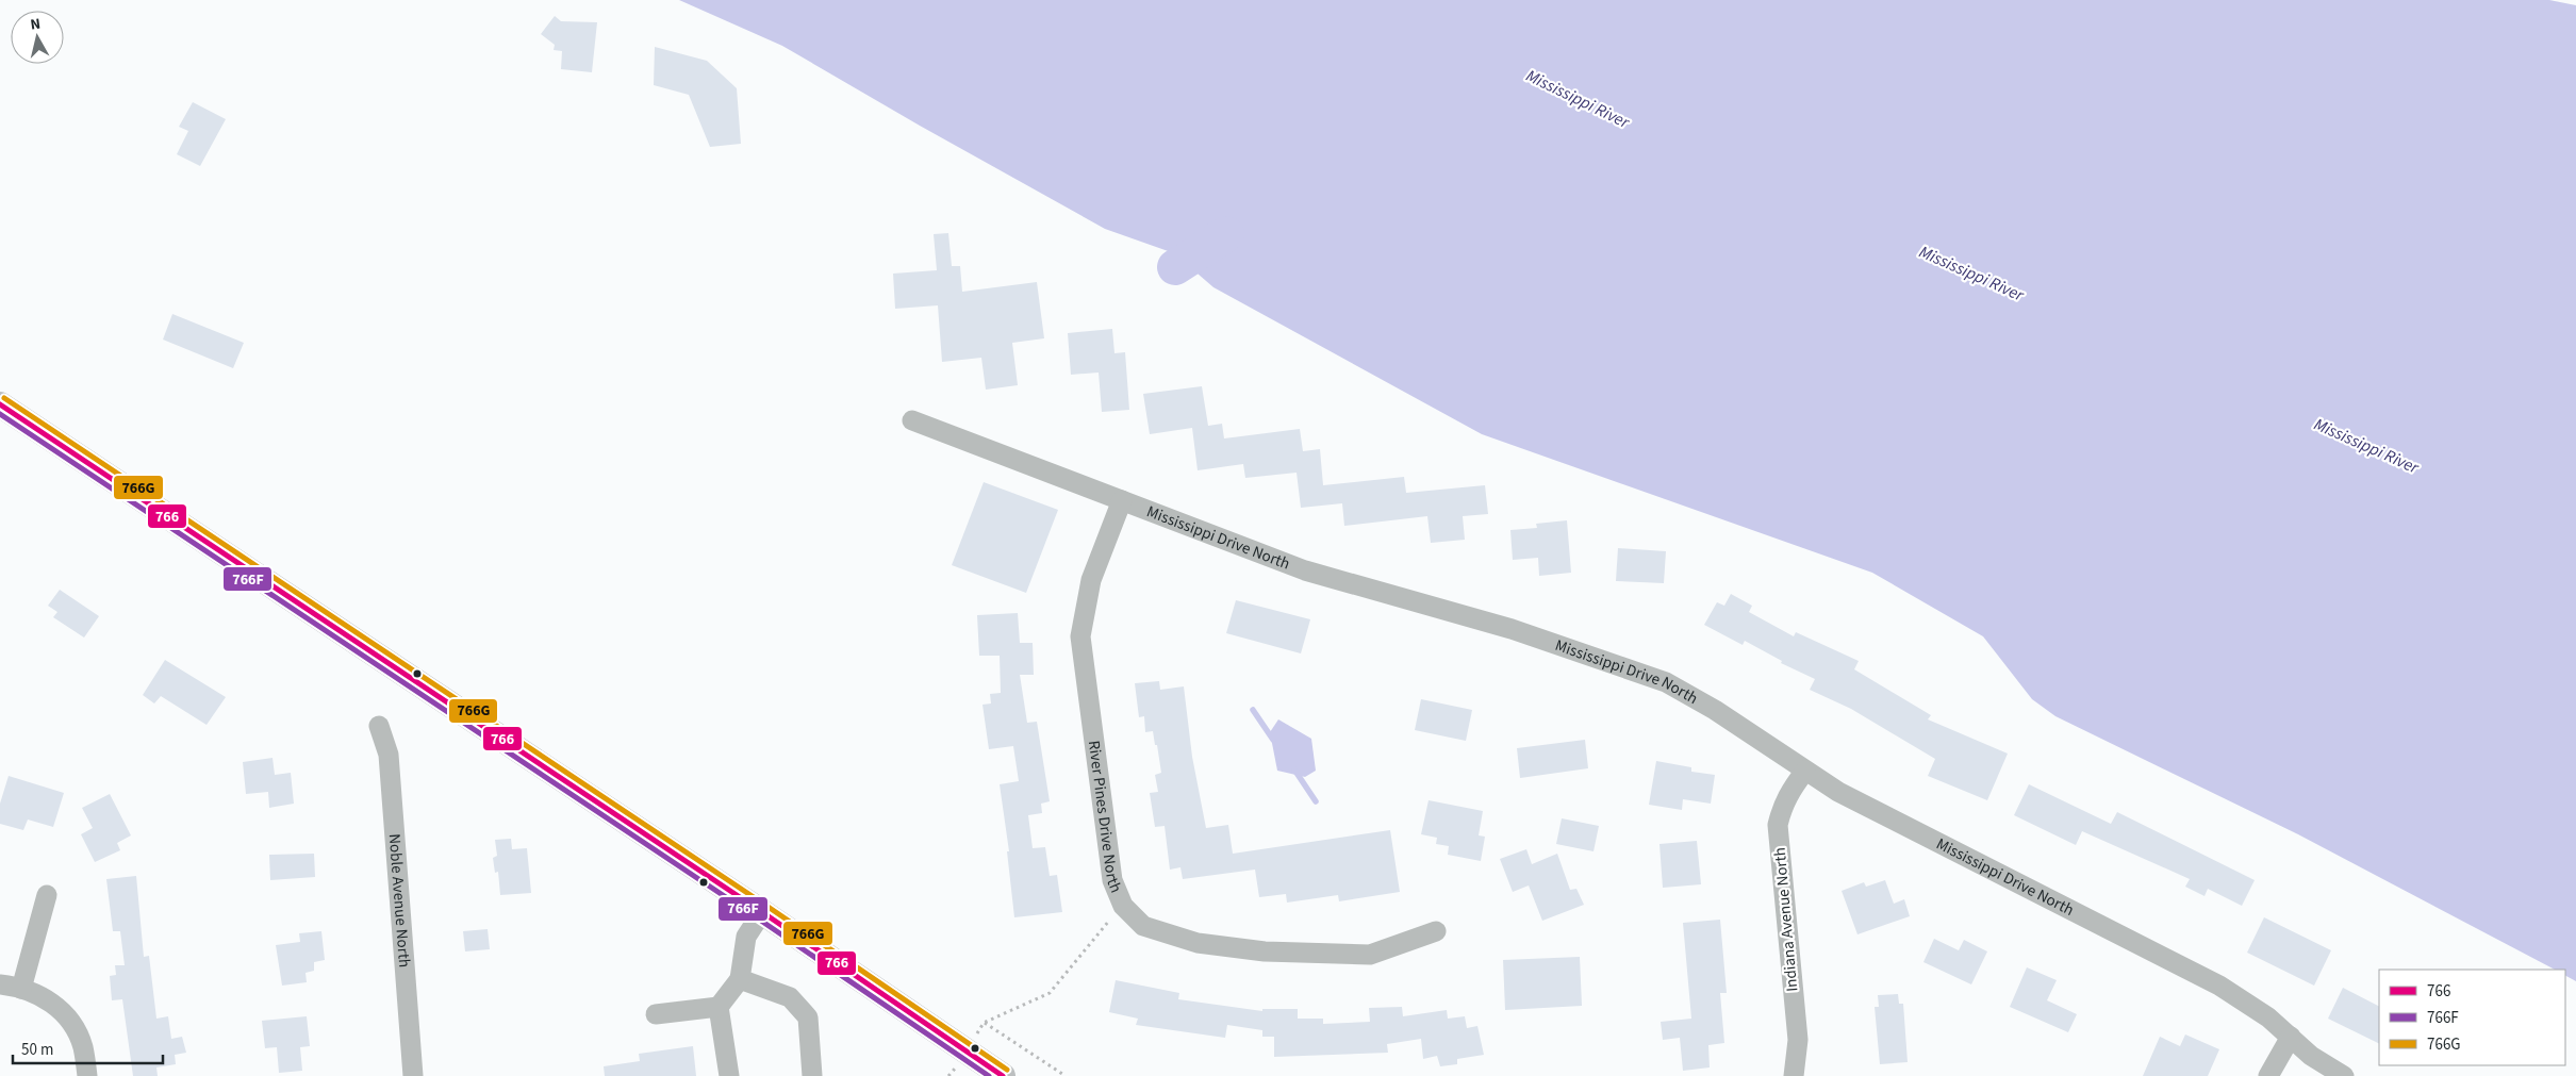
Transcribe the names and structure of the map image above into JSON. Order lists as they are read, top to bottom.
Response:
{
  "streets": {
    "street": [
      "Mississippi Drive North",
      "River Pines Drive North",
      "Noble Avenue North",
      "Indiana Avenue North"
    ]
  },
  "crossings": [
    ["Mississippi Drive North", "River Pines Drive North"],
    ["Mississippi Drive North", "Indiana Avenue North"]
  ],
  "water": ["Mississippi River"],
  "lines": ["transit line 766G", "transit line 766", "transit line 766F"],
  "legend": ["766", "766F", "766G"],
  "scale_bar": "50 m",
  "north": "top"
}
